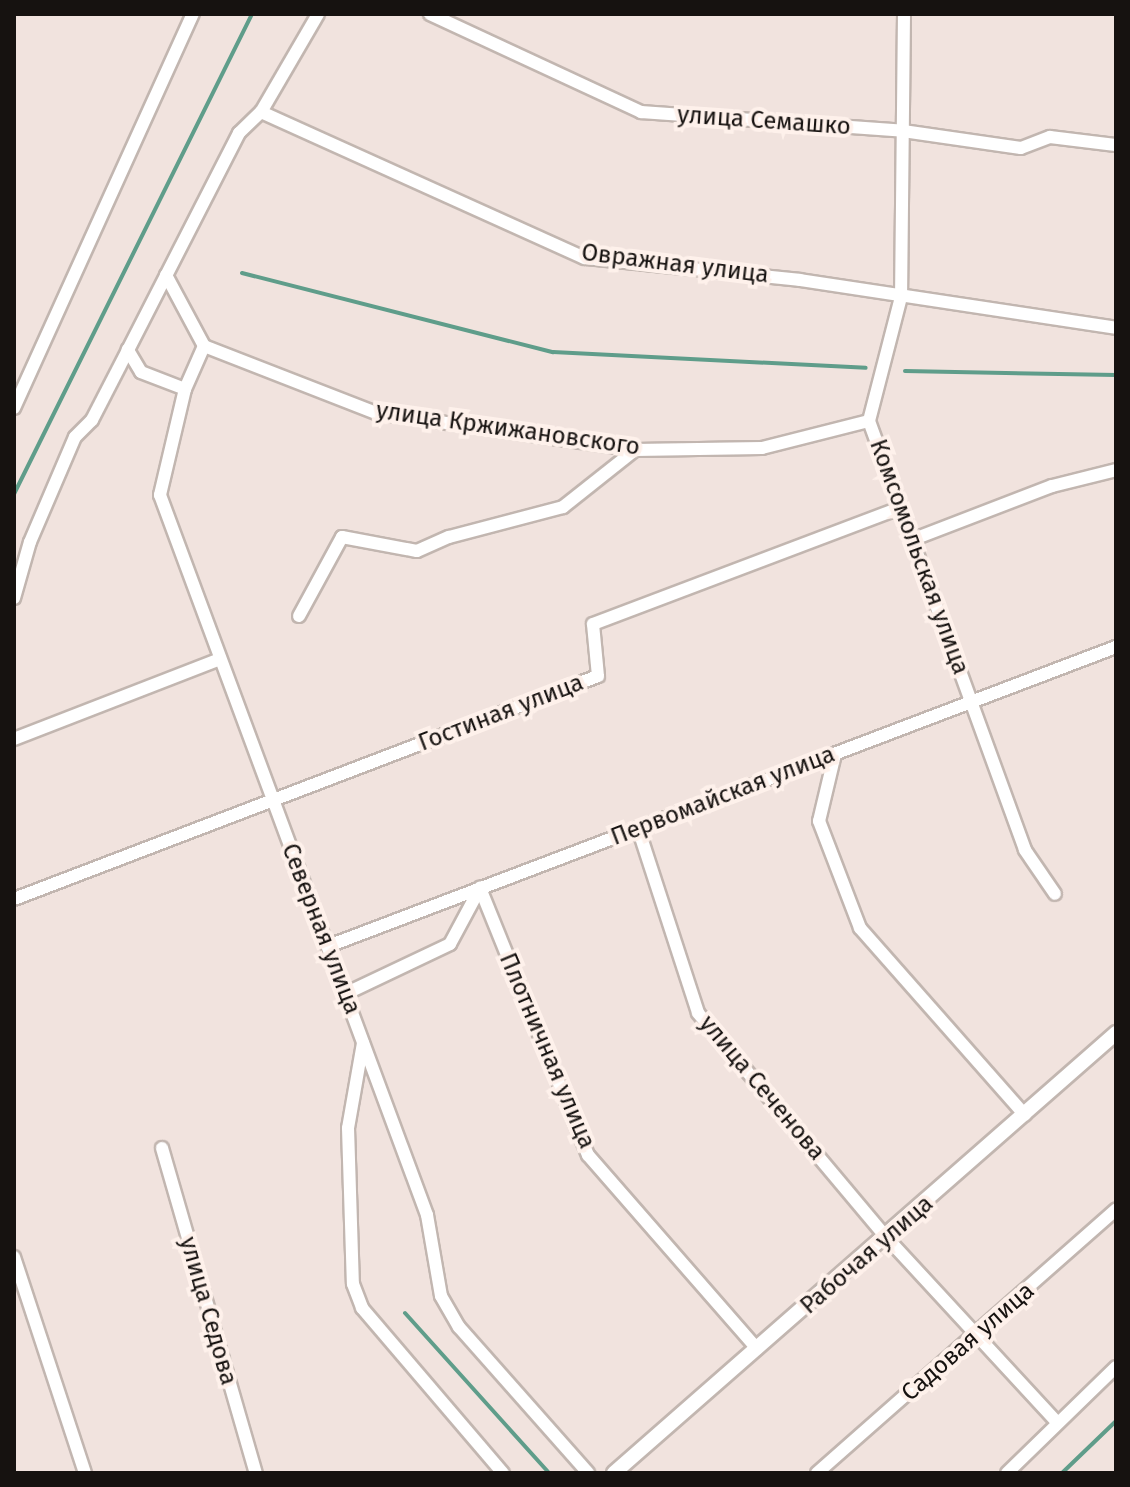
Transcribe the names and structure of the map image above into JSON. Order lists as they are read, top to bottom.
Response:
{
  "streets": {
    "street": [
      "улица Семашко",
      "Овражная улица",
      "улица Кржижановского",
      "Комсомольская улица",
      "Гостиная улица",
      "Первомайская улица",
      "Северная улица",
      "Плотничная улица",
      "улица Сеченова",
      "Рабочая улица",
      "улица Седова",
      "Садовая улица"
    ]
  },
  "crossings": [
    ["улица Семашко", "Комсомольская улица"],
    ["Овражная улица", "Комсомольская улица"],
    ["улица Кржижановского", "Комсомольская улица"],
    ["улица Кржижановского", "Северная улица"],
    ["Комсомольская улица", "Гостиная улица"],
    ["Комсомольская улица", "Первомайская улица"],
    ["Гостиная улица", "Северная улица"],
    ["Первомайская улица", "Северная улица"],
    ["Первомайская улица", "Плотничная улица"],
    ["Первомайская улица", "улица Сеченова"],
    ["Плотничная улица", "Рабочая улица"],
    ["улица Сеченова", "Рабочая улица"],
    ["улица Сеченова", "Садовая улица"]
  ]
}
